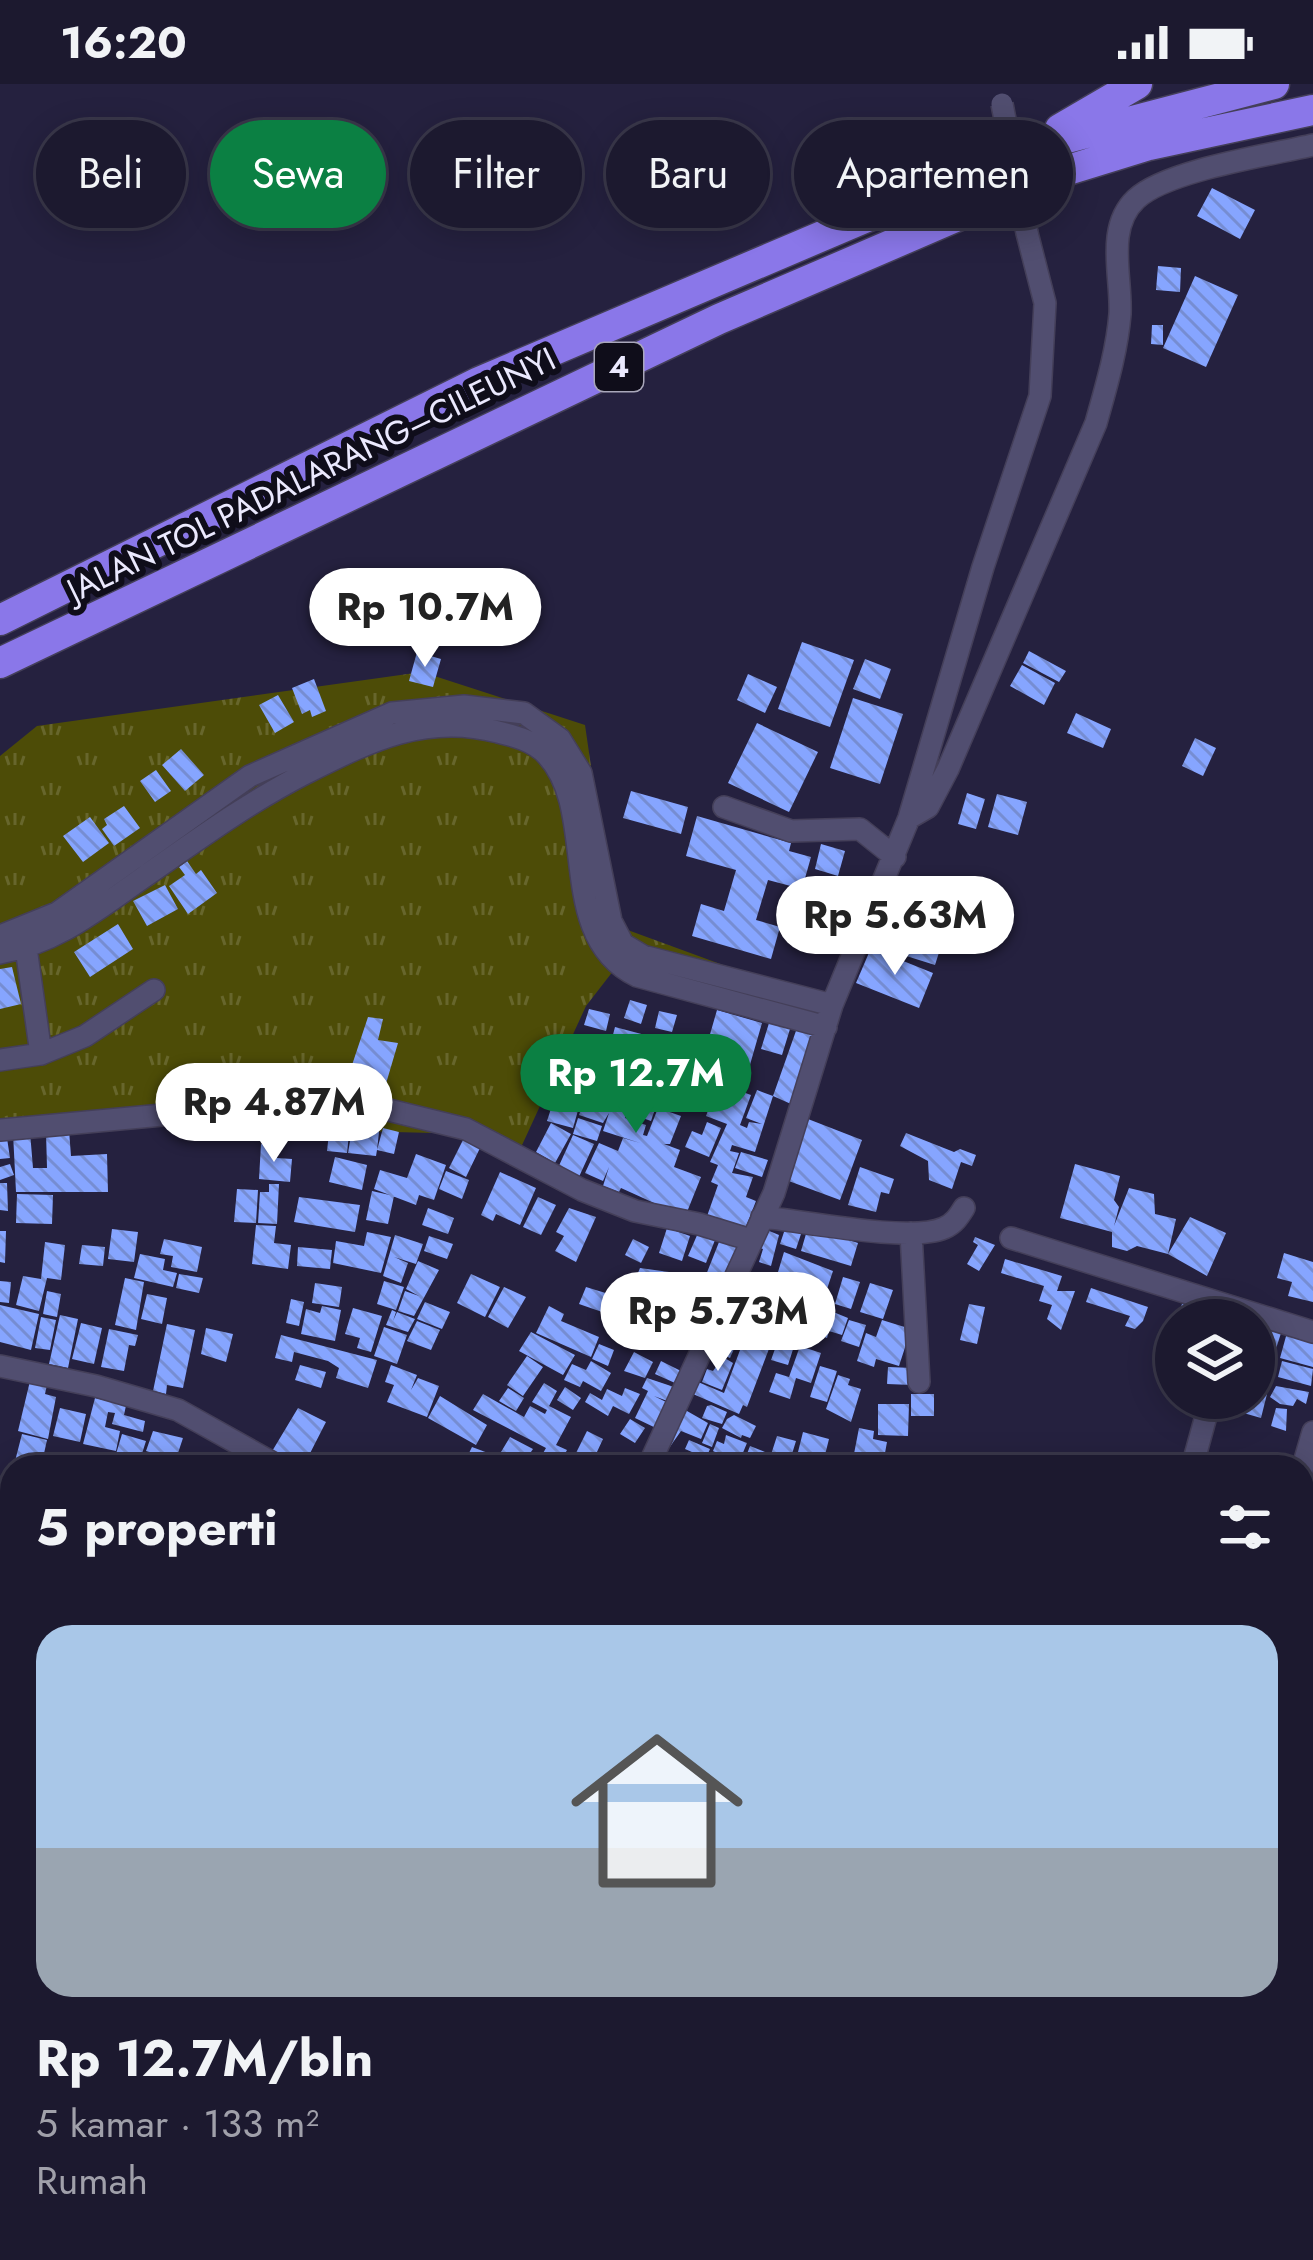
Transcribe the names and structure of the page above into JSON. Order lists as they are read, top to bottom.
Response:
{
  "streets": {
    "highway": ["4", "JALAN TOL PADALARANG–CILEUNYI"]
  },
  "crossings": [
    ["4", "JALAN TOL PADALARANG–CILEUNYI"]
  ],
  "page": {
    "status": "16:20",
    "chip": [
      "Beli",
      "Sewa",
      "Filter",
      "Baru",
      "Apartemen"
    ],
    "price": [
      "Rp 10.7M",
      "Rp 5.63M",
      "Rp 12.7M",
      "Rp 4.87M",
      "Rp 5.73M"
    ],
    "heading": "5 properti",
    "list": [
      {
        "name": "Rp 12.7M/bln",
        "note": "5 kamar · 133 m² · Rumah"
      }
    ]
  }
}
